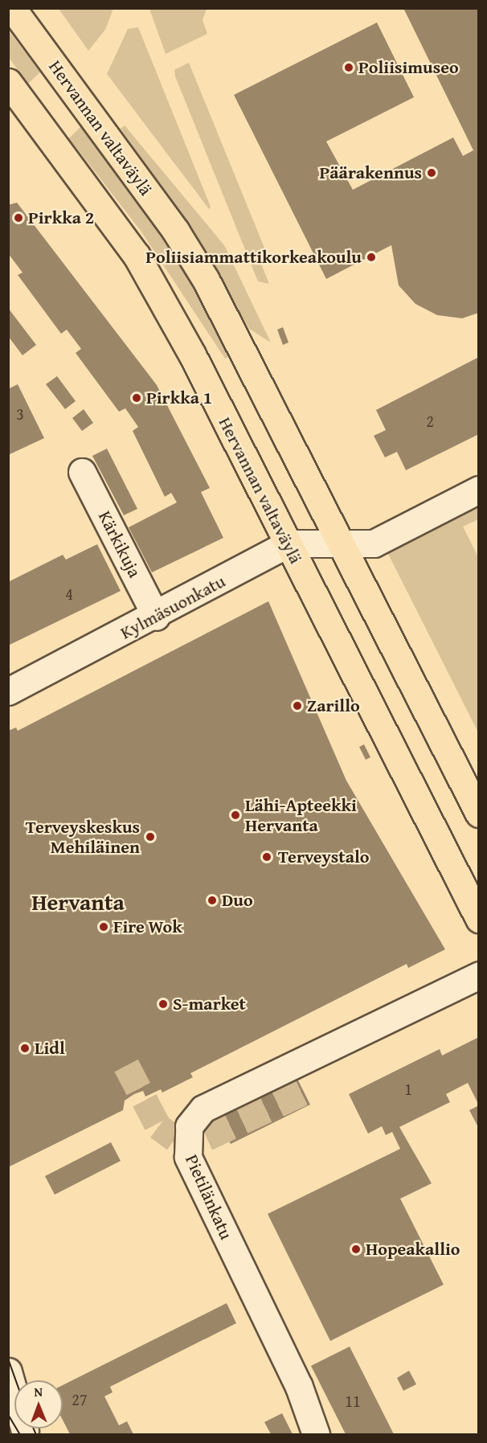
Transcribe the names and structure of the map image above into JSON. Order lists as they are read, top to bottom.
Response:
{
  "streets": {
    "main road": ["Hervannan valtaväylä"],
    "street": ["Kärkikuja", "Kylmäsuonkatu", "Pietilänkatu"]
  },
  "crossings": [
    ["Hervannan valtaväylä", "Kylmäsuonkatu"],
    ["Kärkikuja", "Kylmäsuonkatu"]
  ],
  "districts": ["Hervanta"],
  "places": [
    "Poliisimuseo",
    "Päärakennus",
    "Pirkka 2",
    "Poliisiammattikorkeakoulu",
    "Pirkka 1",
    "Zarillo",
    "Lähi-Apteekki Hervanta",
    "Terveyskeskus Mehiläinen",
    "Terveystalo",
    "Duo",
    "Fire Wok",
    "S-market",
    "Lidl",
    "Hopeakallio"
  ],
  "house_numbers": [
    "3",
    "2",
    "4",
    "1",
    "27",
    "11"
  ],
  "north": "top"
}
